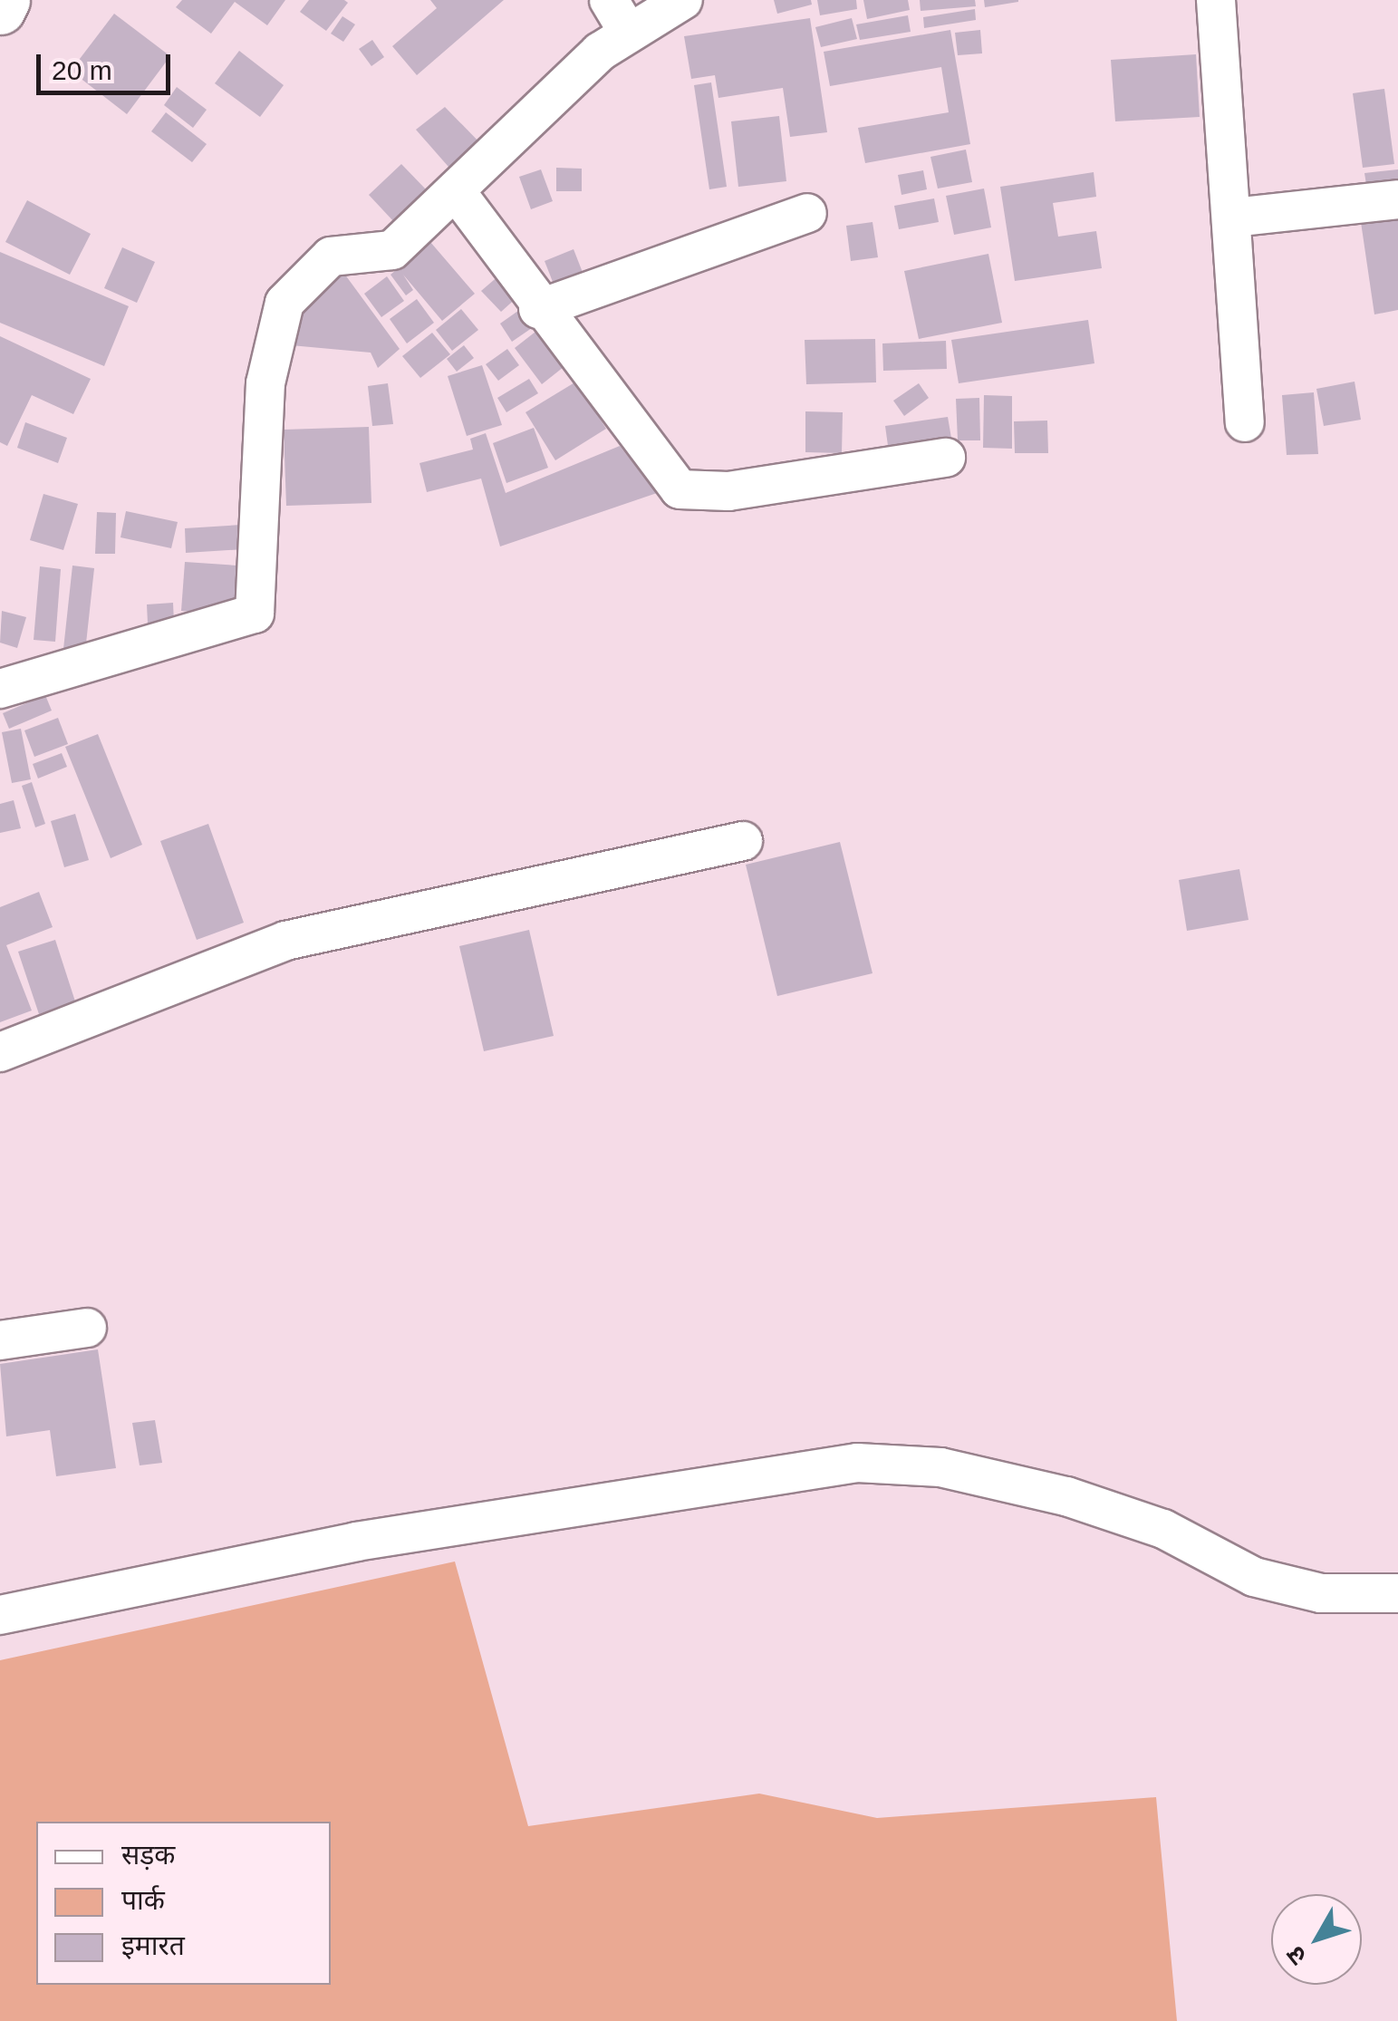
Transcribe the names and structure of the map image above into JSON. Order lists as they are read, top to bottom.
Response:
{
  "legend": ["सड़क", "पार्क", "इमारत"],
  "scale_bar": "20 m",
  "north": "bottom left"
}
